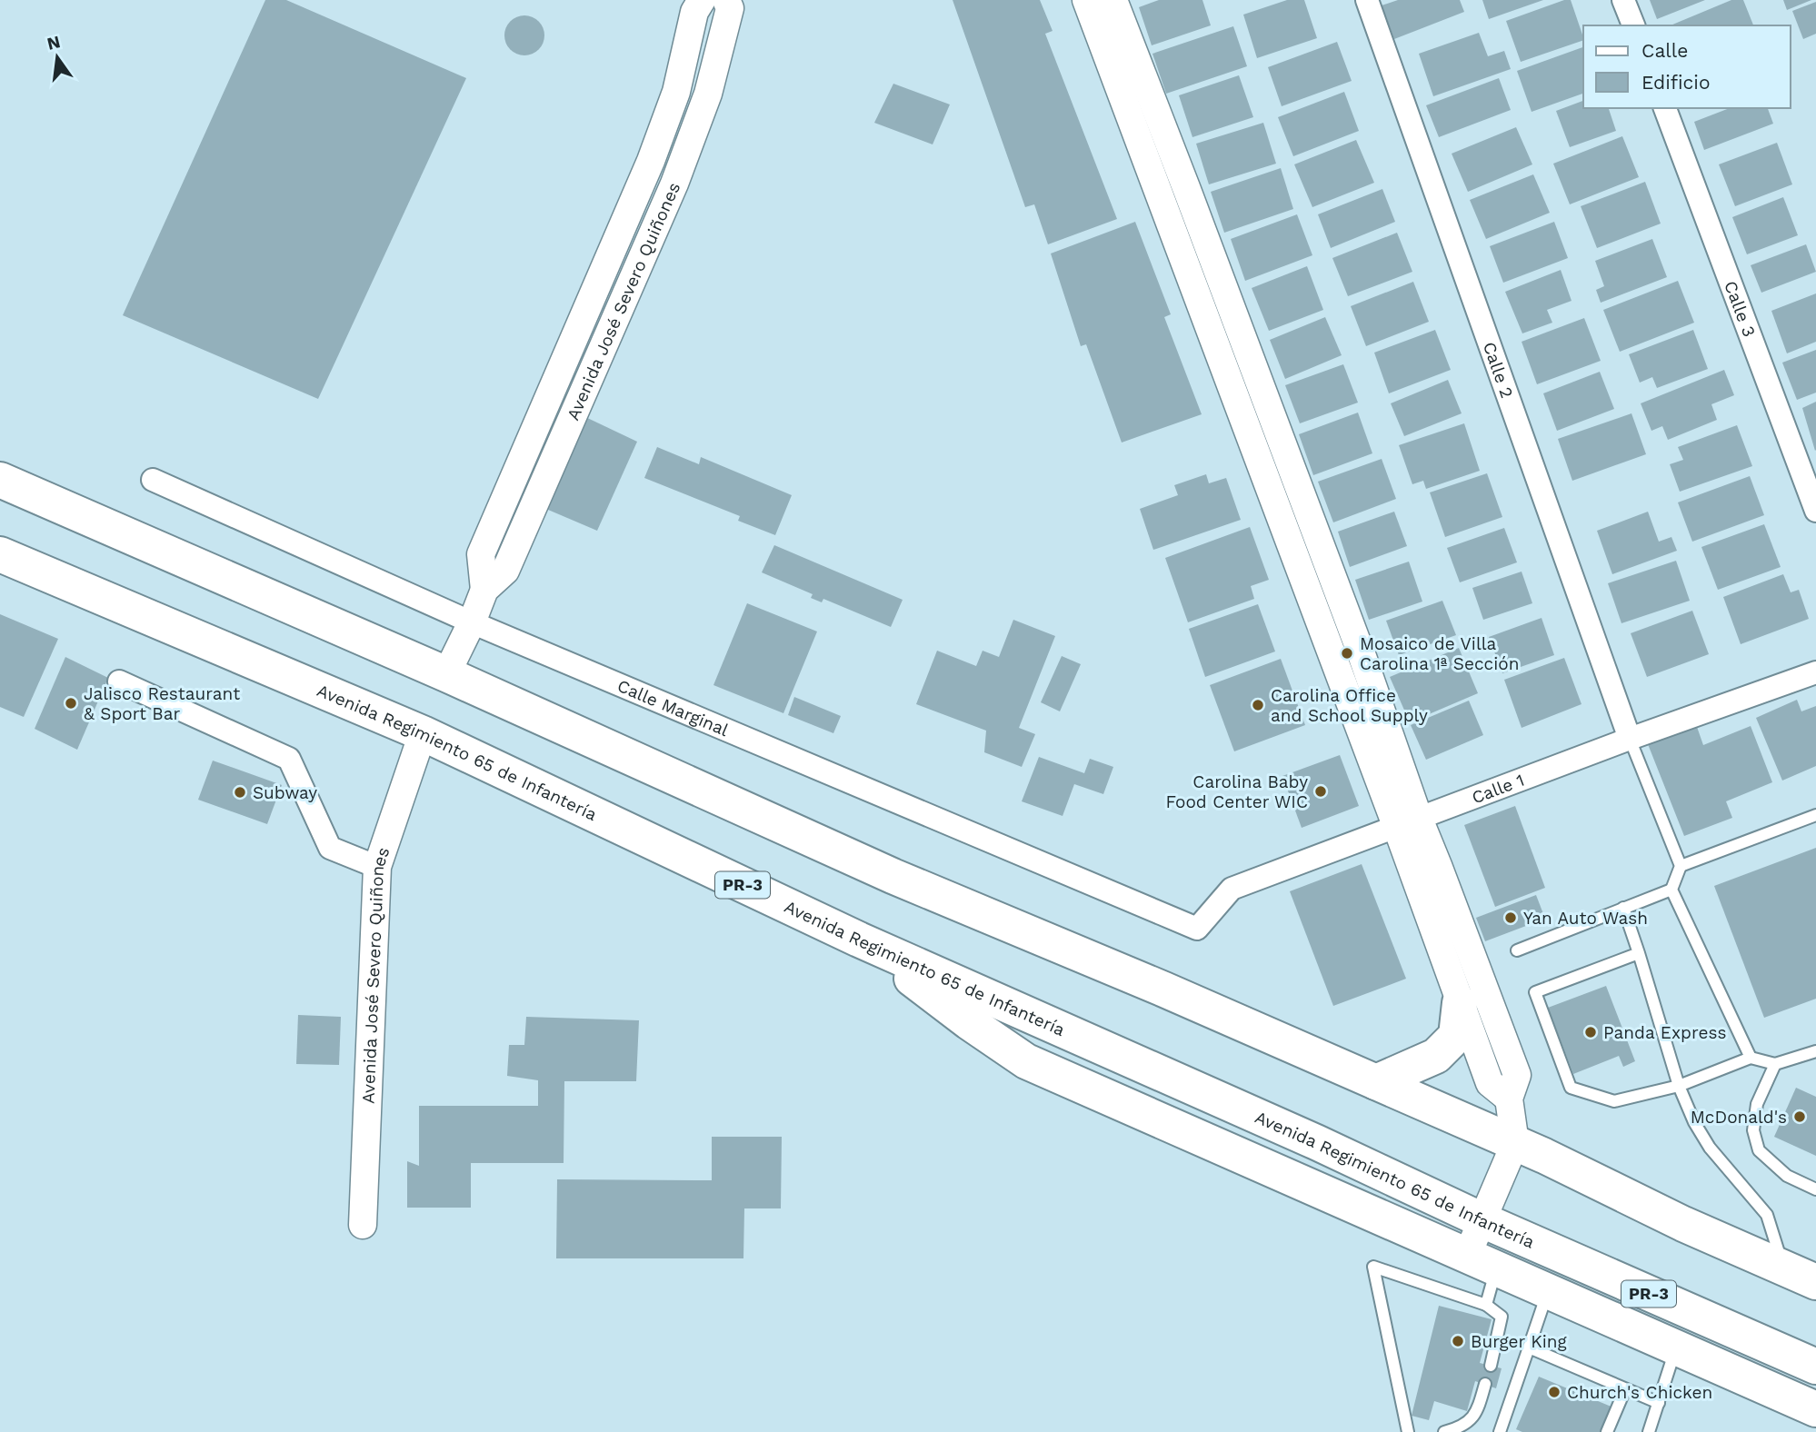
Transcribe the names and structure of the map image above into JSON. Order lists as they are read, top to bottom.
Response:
{
  "streets": {
    "main road": ["Avenida Regimiento 65 de Infantería", "PR-3"],
    "street": [
      "Avenida José Severo Quiñones",
      "Calle 3",
      "Calle 2",
      "Calle Marginal",
      "Calle 1"
    ]
  },
  "crossings": [
    ["Avenida José Severo Quiñones", "Calle Marginal"],
    ["Avenida José Severo Quiñones", "Avenida Regimiento 65 de Infantería"],
    ["Calle 2", "Calle 1"],
    ["Calle Marginal", "Calle 1"]
  ],
  "places": [
    "Mosaico de Villa Carolina 1ª Sección",
    "Jalisco Restaurant & Sport Bar",
    "Carolina Office and School Supply",
    "Carolina Baby Food Center WIC",
    "Subway",
    "Yan Auto Wash",
    "Panda Express",
    "McDonald's",
    "Burger King",
    "Church's Chicken"
  ],
  "legend": ["Calle", "Edificio"],
  "north": "top"
}
